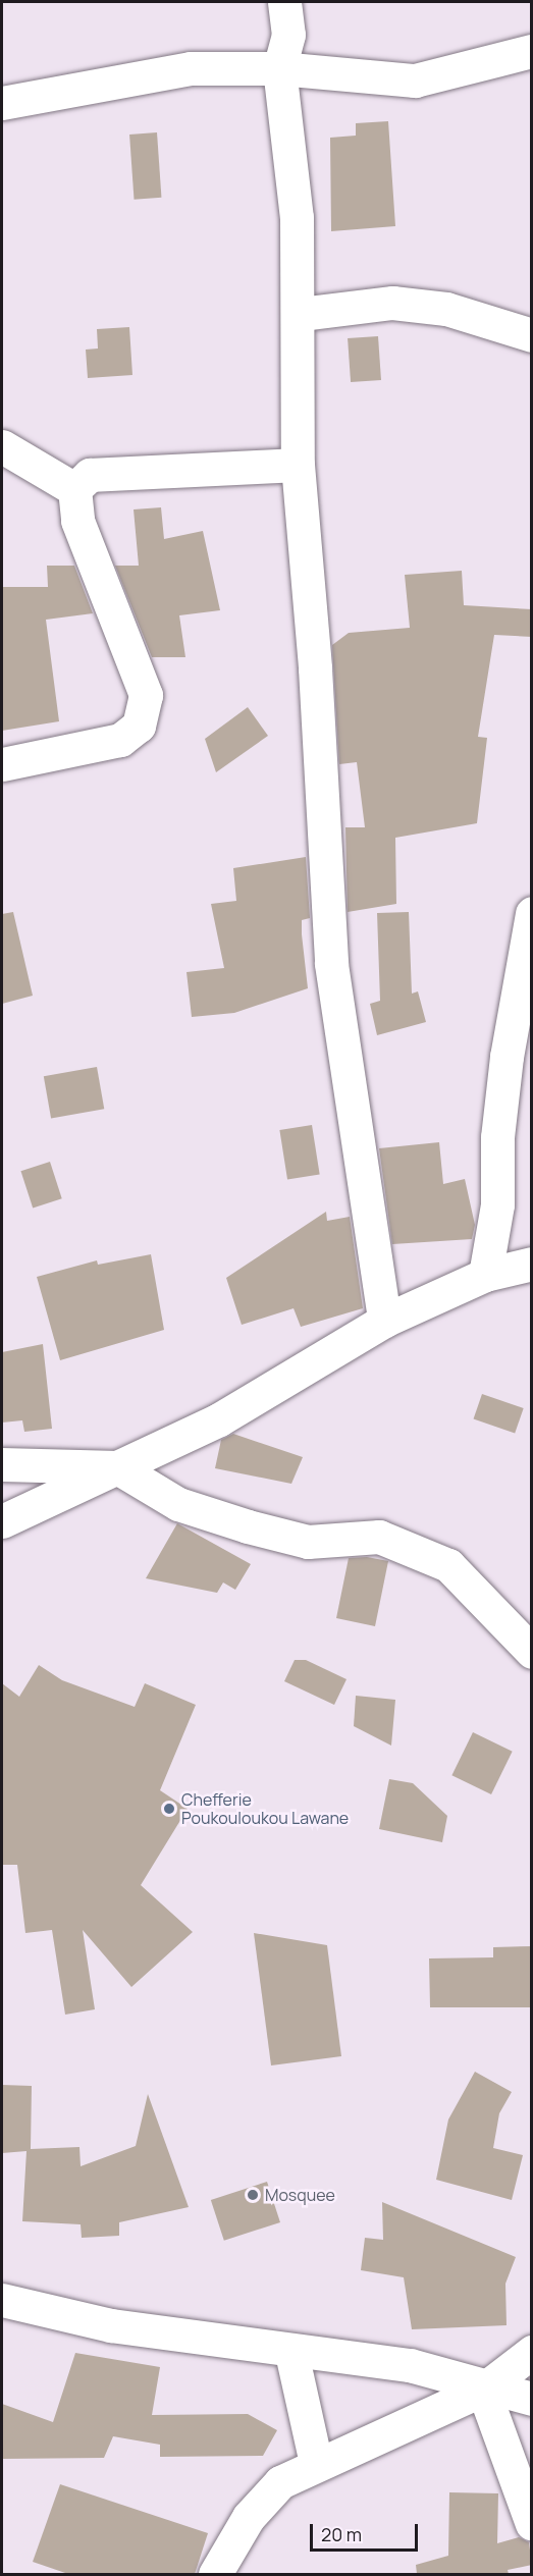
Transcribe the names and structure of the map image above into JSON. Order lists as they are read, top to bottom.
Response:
{
  "places": ["Chefferie Poukouloukou Lawane", "Mosquee"],
  "scale_bar": "20 m"
}
